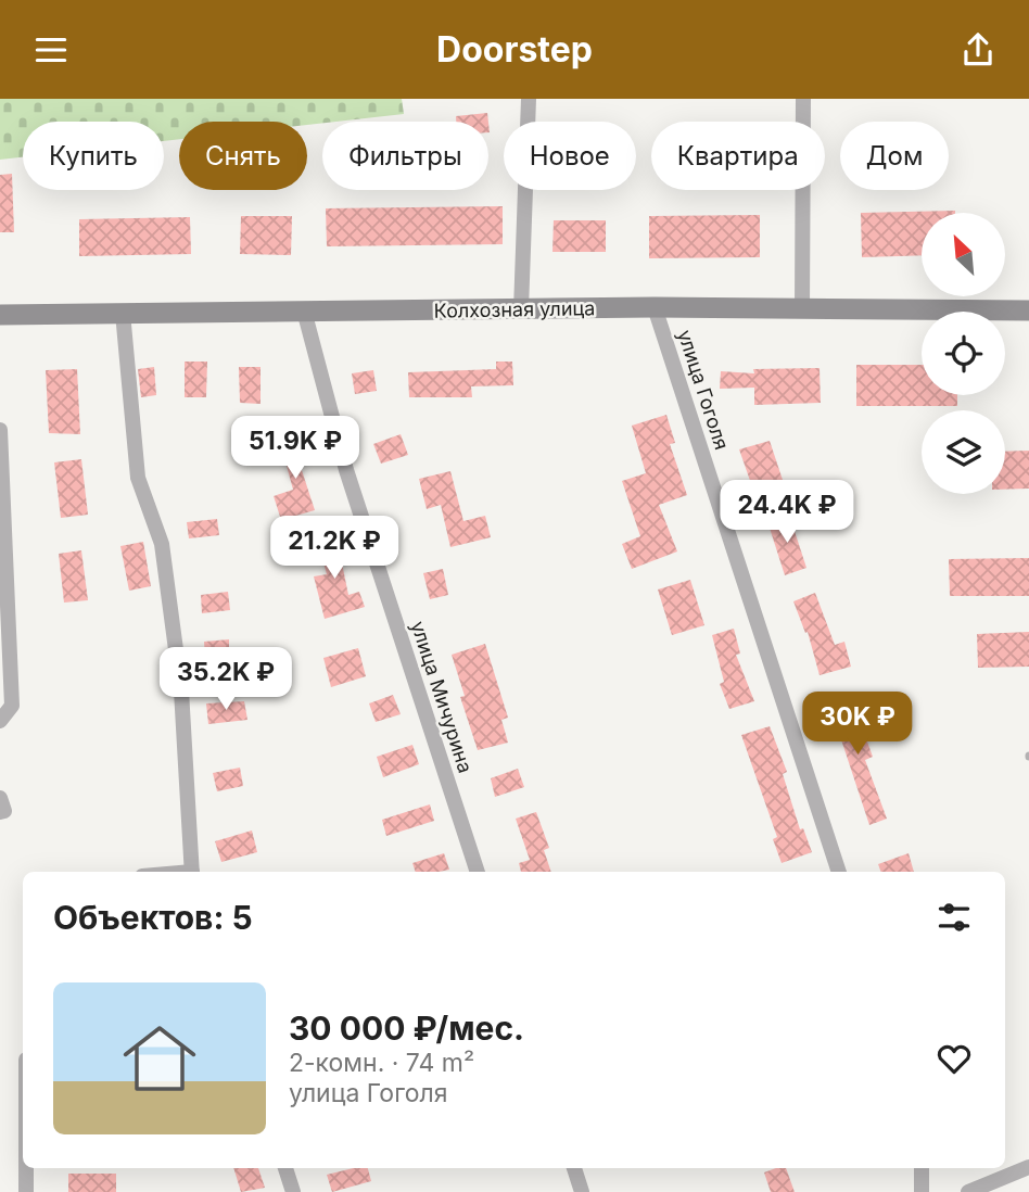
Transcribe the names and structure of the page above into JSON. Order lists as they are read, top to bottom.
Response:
{
  "streets": {
    "main road": ["Колхозная улица"],
    "street": ["улица Гоголя", "улица Мичурина"]
  },
  "crossings": [
    ["Колхозная улица", "улица Гоголя"],
    ["Колхозная улица", "улица Мичурина"]
  ],
  "north": "top left",
  "page": {
    "header": "Doorstep",
    "chip": [
      "Купить",
      "Снять",
      "Фильтры",
      "Новое",
      "Квартира",
      "Дом"
    ],
    "price": [
      "51.9K ₽",
      "24.4K ₽",
      "21.2K ₽",
      "35.2K ₽",
      "30K ₽"
    ],
    "heading": "Объектов: 5",
    "list": [
      {
        "name": "30 000 ₽/мес.",
        "note": "2-комн. · 74 m² · улица Гоголя"
      }
    ]
  }
}
